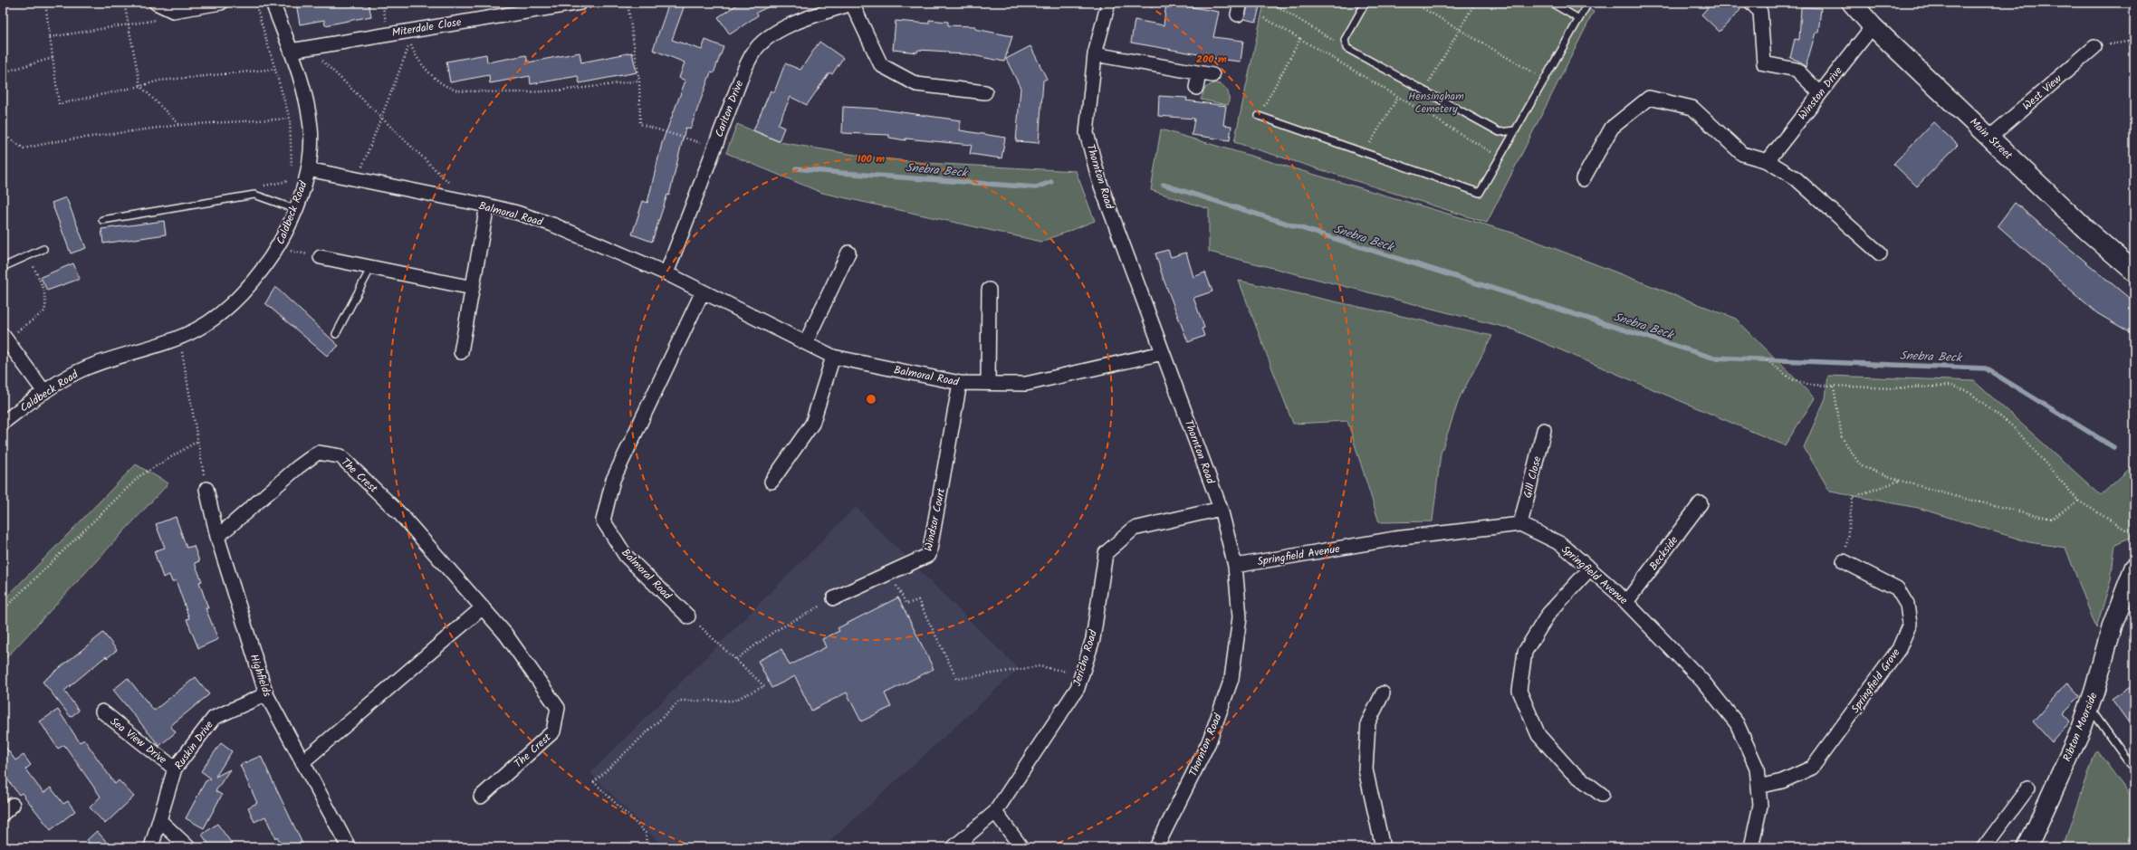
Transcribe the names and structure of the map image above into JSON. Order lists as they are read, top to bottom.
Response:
{
  "streets": {
    "main road": ["Main Street", "Ribton Moorside"],
    "street": [
      "Miterdale Close",
      "West View",
      "Winston Drive",
      "Carlton Drive",
      "Thornton Road",
      "Caldbeck Road",
      "Balmoral Road",
      "The Crest",
      "Gill Close",
      "Windsor Court",
      "Beckside",
      "Springfield Avenue",
      "Jericho Road",
      "Highfields",
      "Springfield Grove",
      "Sea View Drive",
      "Ruskin Drive"
    ]
  },
  "crossings": [
    ["Miterdale Close", "Caldbeck Road"],
    ["West View", "Main Street"],
    ["Winston Drive", "Main Street"],
    ["Carlton Drive", "Balmoral Road"],
    ["Thornton Road", "Balmoral Road"],
    ["Thornton Road", "Springfield Avenue"],
    ["Thornton Road", "Jericho Road"],
    ["Caldbeck Road", "Balmoral Road"],
    ["Balmoral Road", "Windsor Court"],
    ["The Crest", "Highfields"],
    ["Gill Close", "Springfield Avenue"],
    ["Beckside", "Springfield Avenue"],
    ["Springfield Avenue", "Springfield Grove"],
    ["Highfields", "Ruskin Drive"],
    ["Sea View Drive", "Ruskin Drive"]
  ],
  "water": ["Snebra Beck"],
  "parks": ["Hensingham Cemetery"],
  "rings": ["200 m", "100 m"]
}
